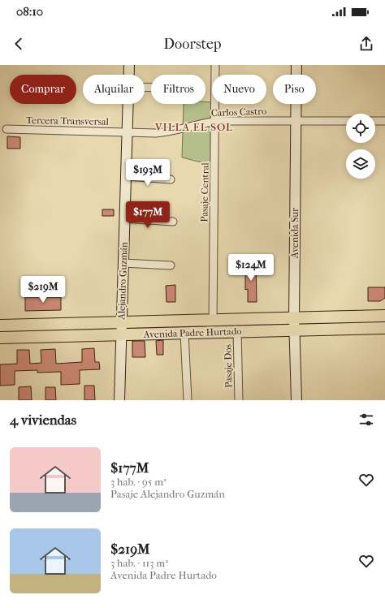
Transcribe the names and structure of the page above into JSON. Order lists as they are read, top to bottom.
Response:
{
  "streets": {
    "main road": ["Avenida Padre Hurtado"],
    "street": [
      "Carlos Castro",
      "Tercera Transversal",
      "Pasaje Central",
      "Avenida Sur",
      "Alejandro Guzmán",
      "Pasaje Dos"
    ]
  },
  "crossings": [
    ["Carlos Castro", "Tercera Transversal"],
    ["Carlos Castro", "Pasaje Central"],
    ["Carlos Castro", "Avenida Sur"],
    ["Carlos Castro", "Alejandro Guzmán"],
    ["Tercera Transversal", "Alejandro Guzmán"],
    ["Pasaje Central", "Avenida Padre Hurtado"],
    ["Avenida Sur", "Avenida Padre Hurtado"],
    ["Alejandro Guzmán", "Avenida Padre Hurtado"],
    ["Avenida Padre Hurtado", "Pasaje Dos"]
  ],
  "districts": ["VILLA EL SOL"],
  "page": {
    "status": "08:10",
    "header": "Doorstep",
    "chip": [
      "Comprar",
      "Alquilar",
      "Filtros",
      "Nuevo",
      "Piso"
    ],
    "price": [
      "$193M",
      "$177M",
      "$124M",
      "$219M"
    ],
    "heading": "4 viviendas",
    "list": [
      {
        "name": "$177M",
        "note": "3 hab. · 95 m² · Pasaje Alejandro Guzmán"
      },
      {
        "name": "$219M",
        "note": "3 hab. · 113 m² · Avenida Padre Hurtado"
      }
    ]
  }
}
